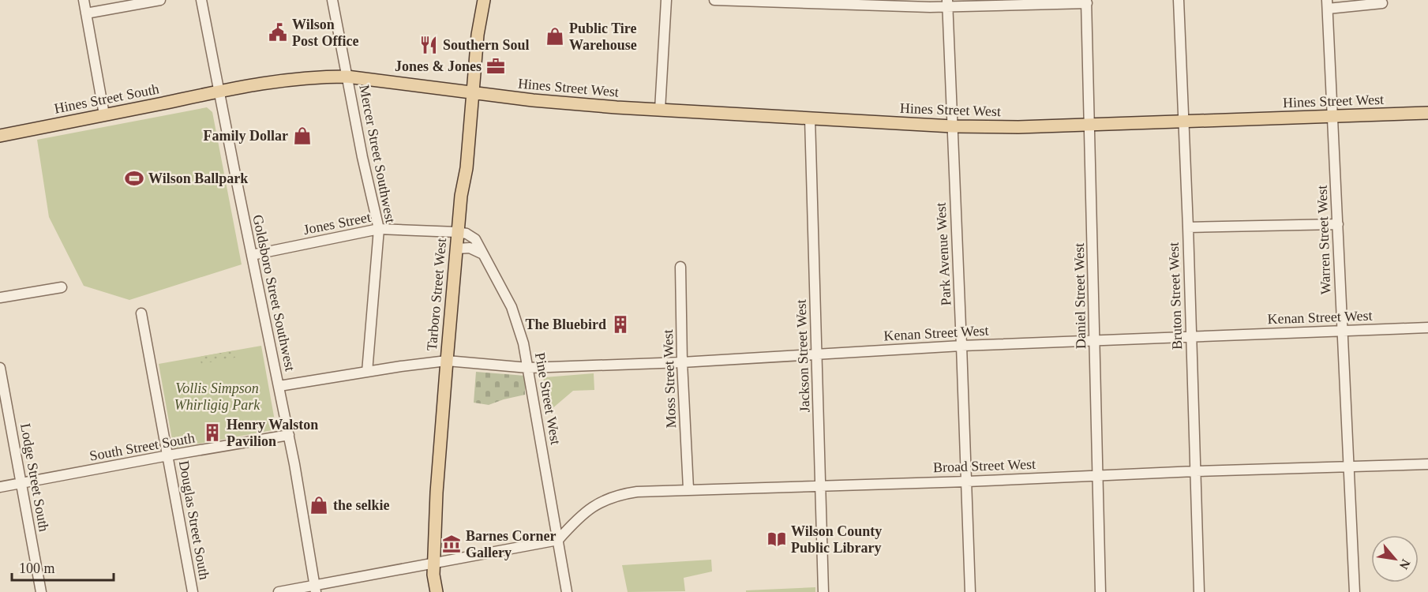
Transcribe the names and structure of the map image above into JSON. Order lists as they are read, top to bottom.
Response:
{
  "streets": {
    "main road": ["Hines Street West", "Hines Street South", "Tarboro Street West"],
    "street": [
      "Mercer Street Southwest",
      "Jones Street",
      "Warren Street West",
      "Park Avenue West",
      "Goldsboro Street Southwest",
      "Daniel Street West",
      "Bruton Street West",
      "Kenan Street West",
      "Jackson Street West",
      "Moss Street West",
      "Pine Street West",
      "South Street South",
      "Broad Street West",
      "Lodge Street South",
      "Douglas Street South"
    ]
  },
  "crossings": [
    ["Hines Street West", "Hines Street South"],
    ["Hines Street West", "Mercer Street Southwest"],
    ["Hines Street West", "Warren Street West"],
    ["Hines Street West", "Park Avenue West"],
    ["Hines Street West", "Tarboro Street West"],
    ["Hines Street West", "Daniel Street West"],
    ["Hines Street West", "Bruton Street West"],
    ["Hines Street West", "Jackson Street West"],
    ["Hines Street South", "Mercer Street Southwest"],
    ["Hines Street South", "Goldsboro Street Southwest"],
    ["Mercer Street Southwest", "Jones Street"],
    ["Mercer Street Southwest", "Kenan Street West"],
    ["Jones Street", "Goldsboro Street Southwest"],
    ["Jones Street", "Tarboro Street West"],
    ["Jones Street", "Pine Street West"],
    ["Warren Street West", "Kenan Street West"],
    ["Warren Street West", "Broad Street West"],
    ["Park Avenue West", "Kenan Street West"],
    ["Park Avenue West", "Broad Street West"],
    ["Goldsboro Street Southwest", "Kenan Street West"],
    ["Goldsboro Street Southwest", "South Street South"],
    ["Tarboro Street West", "Kenan Street West"],
    ["Tarboro Street West", "Pine Street West"],
    ["Daniel Street West", "Kenan Street West"],
    ["Daniel Street West", "Broad Street West"],
    ["Bruton Street West", "Kenan Street West"],
    ["Bruton Street West", "Broad Street West"],
    ["Kenan Street West", "Jackson Street West"],
    ["Kenan Street West", "Moss Street West"],
    ["Kenan Street West", "Pine Street West"],
    ["Jackson Street West", "Broad Street West"],
    ["Moss Street West", "Broad Street West"],
    ["Pine Street West", "Broad Street West"],
    ["South Street South", "Lodge Street South"],
    ["South Street South", "Douglas Street South"]
  ],
  "parks": ["Vollis Simpson Whirligig Park"],
  "places": {
    "public building": ["Wilson Post Office"],
    "shop": ["Public Tire Warehouse", "Family Dollar", "the selkie"],
    "restaurant": ["Southern Soul"],
    "office": ["Jones & Jones"],
    "sports": ["Wilson Ballpark"],
    "building": ["The Bluebird", "Henry Walston Pavilion"],
    "library": ["Wilson County Public Library"],
    "museum": ["Barnes Corner Gallery"]
  },
  "scale_bar": "100 m",
  "north": "bottom right"
}
